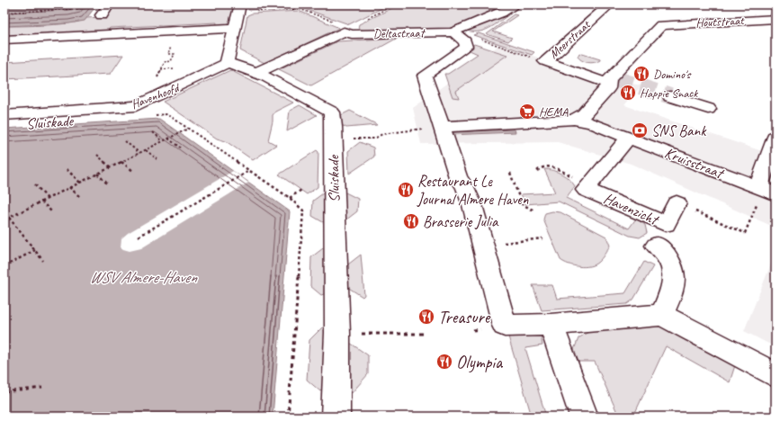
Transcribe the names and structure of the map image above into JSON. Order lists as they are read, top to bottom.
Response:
{
  "streets": {
    "street": [
      "Houtstraat",
      "Deltastraat",
      "Meerstraat",
      "Havenhoofd",
      "Sluiskade",
      "Kruisstraat",
      "Havenzicht"
    ]
  },
  "crossings": [
    ["Houtstraat", "Meerstraat"],
    ["Kruisstraat", "Havenzicht"]
  ],
  "water": ["WSV Almere-Haven"],
  "places": {
    "restaurant": [
      "Domino's",
      "Happie Snack",
      "Restaurant Le Journal Almere Haven",
      "Brasserie Julia",
      "Treasure",
      "Olympia"
    ],
    "supermarket": ["HEMA"],
    "bank": ["SNS Bank"]
  }
}
